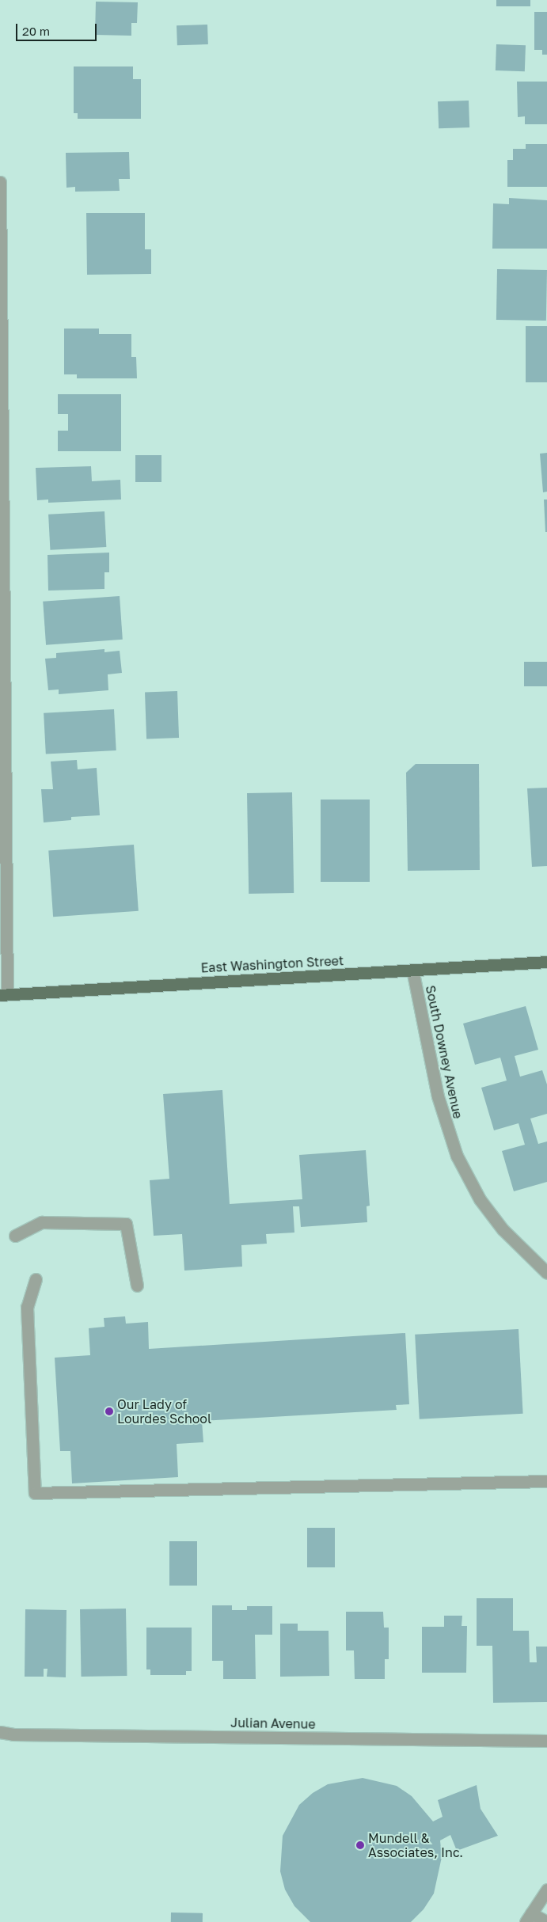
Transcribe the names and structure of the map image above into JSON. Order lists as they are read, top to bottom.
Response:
{
  "streets": {
    "main road": ["East Washington Street"],
    "street": ["South Downey Avenue", "Julian Avenue"]
  },
  "crossings": [
    ["East Washington Street", "South Downey Avenue"]
  ],
  "places": ["Our Lady of Lourdes School", "Mundell & Associates, Inc."],
  "scale_bar": "20 m"
}
